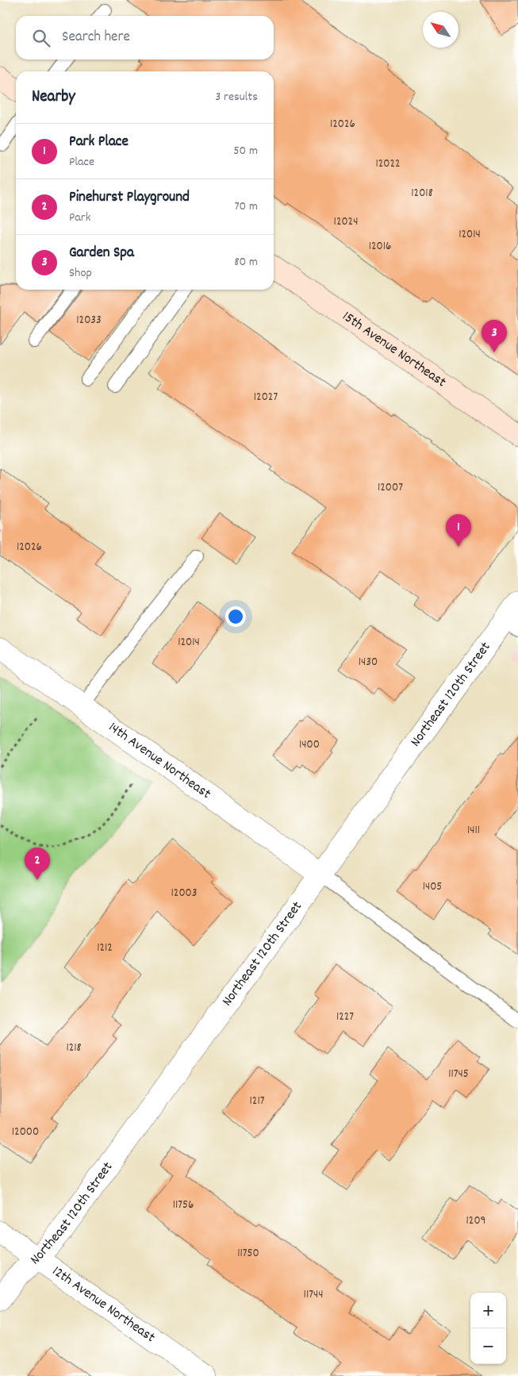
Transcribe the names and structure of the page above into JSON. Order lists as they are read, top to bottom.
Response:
{
  "streets": {
    "main road": ["15th Avenue Northeast"],
    "street": ["Northeast 120th Street", "14th Avenue Northeast", "12th Avenue Northeast"]
  },
  "crossings": [
    ["Northeast 120th Street", "14th Avenue Northeast"],
    ["Northeast 120th Street", "12th Avenue Northeast"]
  ],
  "house_numbers": [
    "12026",
    "12022",
    "12018",
    "12024",
    "12014",
    "12016",
    "12033",
    "12027",
    "12007",
    "12026",
    "12014",
    "1430",
    "1400",
    "1411",
    "1405",
    "12003",
    "1212",
    "1227",
    "1218",
    "11745",
    "1217",
    "12000",
    "11756",
    "1209",
    "11750",
    "11744"
  ],
  "north": "top left",
  "page": {
    "search": "Search here",
    "heading": ["Nearby", "3 results"],
    "list": [
      {
        "mark": "1",
        "name": "Park Place",
        "note": "Place",
        "value": "50 m"
      },
      {
        "mark": "2",
        "name": "Pinehurst Playground",
        "note": "Park",
        "value": "70 m"
      },
      {
        "mark": "3",
        "name": "Garden Spa",
        "note": "Shop",
        "value": "80 m"
      }
    ],
    "pins": ["3", "1", "2"],
    "map_buttons": ["+", "−"]
  }
}
